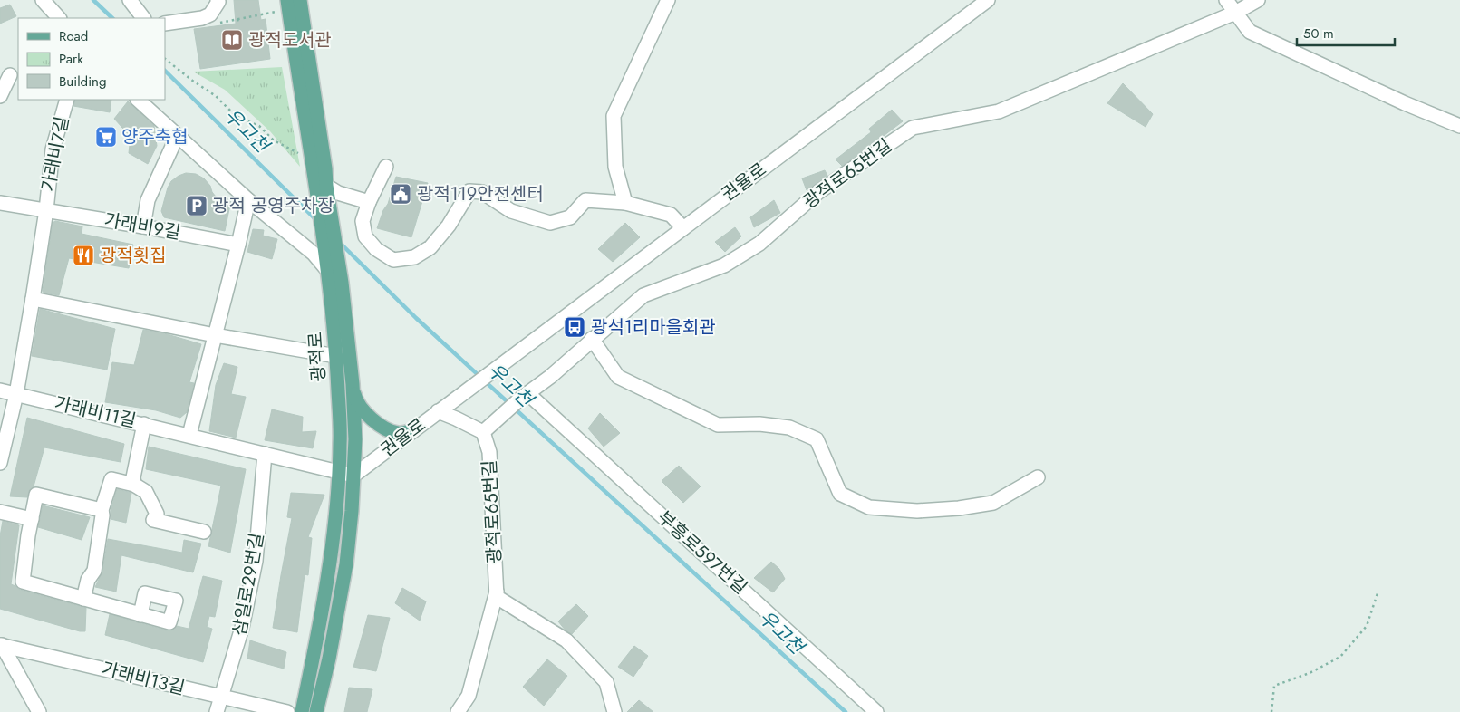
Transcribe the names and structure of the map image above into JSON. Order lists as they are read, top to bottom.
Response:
{
  "streets": {
    "main road": ["광적로"],
    "street": [
      "가래비7길",
      "광적로65번길",
      "권율로",
      "가래비9길",
      "가래비11길",
      "부흥로597번길",
      "삼일로29번길",
      "가래비13길"
    ]
  },
  "crossings": [
    ["가래비7길", "가래비9길"],
    ["광적로65번길", "부흥로597번길"],
    ["권율로", "광적로"],
    ["삼일로29번길", "가래비13길"]
  ],
  "water": ["우고천"],
  "places": {
    "library": ["광적도서관"],
    "supermarket": ["양주축협"],
    "public building": ["광적119안전센터"],
    "parking": ["광적 공영주차장"],
    "restaurant": ["광적횟집"],
    "bus stop": ["광석1리마을회관"]
  },
  "legend": ["Road", "Park", "Building"],
  "scale_bar": "50 m"
}
